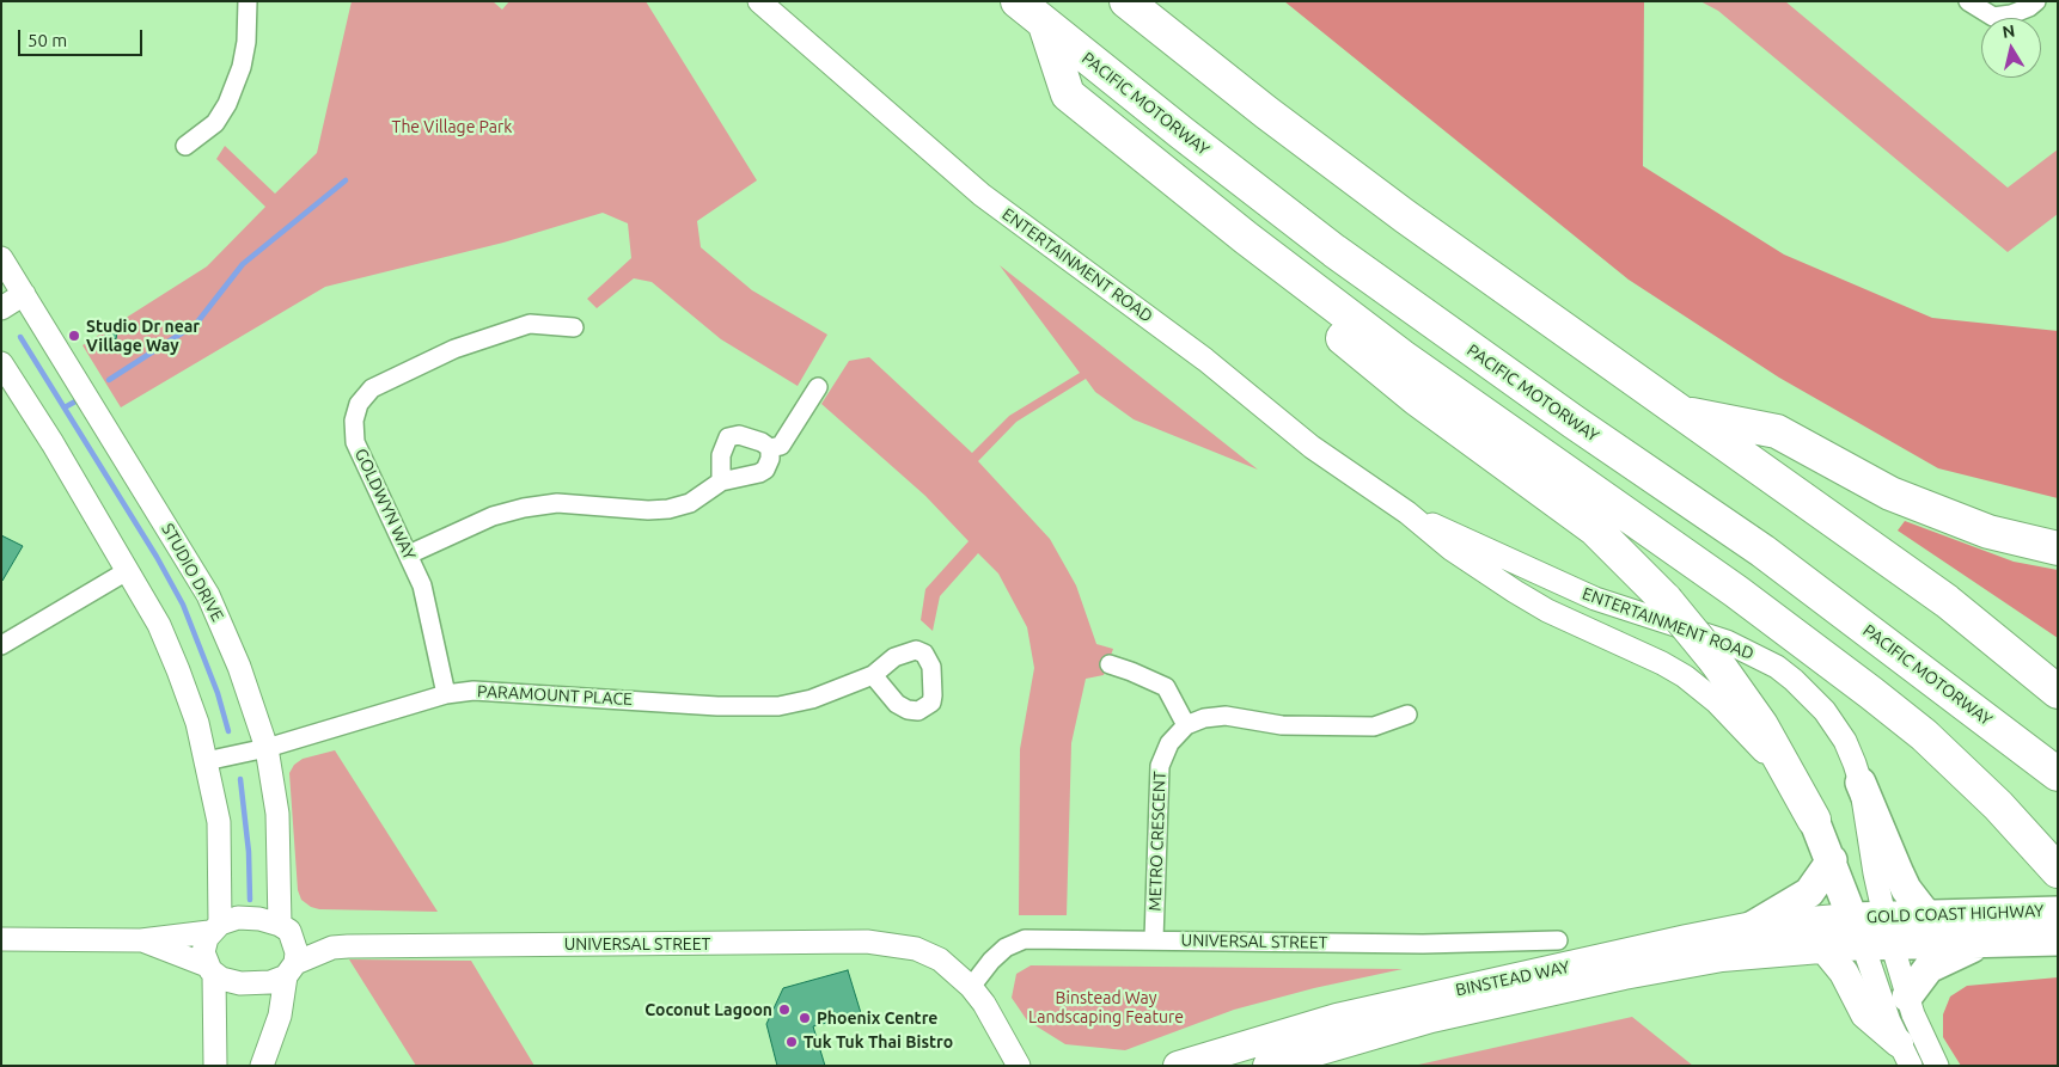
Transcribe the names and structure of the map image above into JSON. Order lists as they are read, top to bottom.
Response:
{
  "streets": {
    "highway": ["PACIFIC MOTORWAY", "ENTERTAINMENT ROAD", "GOLD COAST HIGHWAY"],
    "main road": ["BINSTEAD WAY"],
    "street": [
      "GOLDWYN WAY",
      "STUDIO DRIVE",
      "PARAMOUNT PLACE",
      "METRO CRESCENT",
      "UNIVERSAL STREET"
    ]
  },
  "crossings": [
    ["ENTERTAINMENT ROAD", "GOLD COAST HIGHWAY"],
    ["ENTERTAINMENT ROAD", "BINSTEAD WAY"],
    ["GOLDWYN WAY", "PARAMOUNT PLACE"],
    ["STUDIO DRIVE", "PARAMOUNT PLACE"],
    ["STUDIO DRIVE", "UNIVERSAL STREET"],
    ["METRO CRESCENT", "UNIVERSAL STREET"],
    ["GOLD COAST HIGHWAY", "BINSTEAD WAY"]
  ],
  "parks": ["The Village Park", "Binstead Way Landscaping Feature"],
  "places": [
    "Studio Dr near Village Way",
    "Coconut Lagoon",
    "Phoenix Centre",
    "Tuk Tuk Thai Bistro"
  ],
  "scale_bar": "50 m",
  "north": "top"
}
